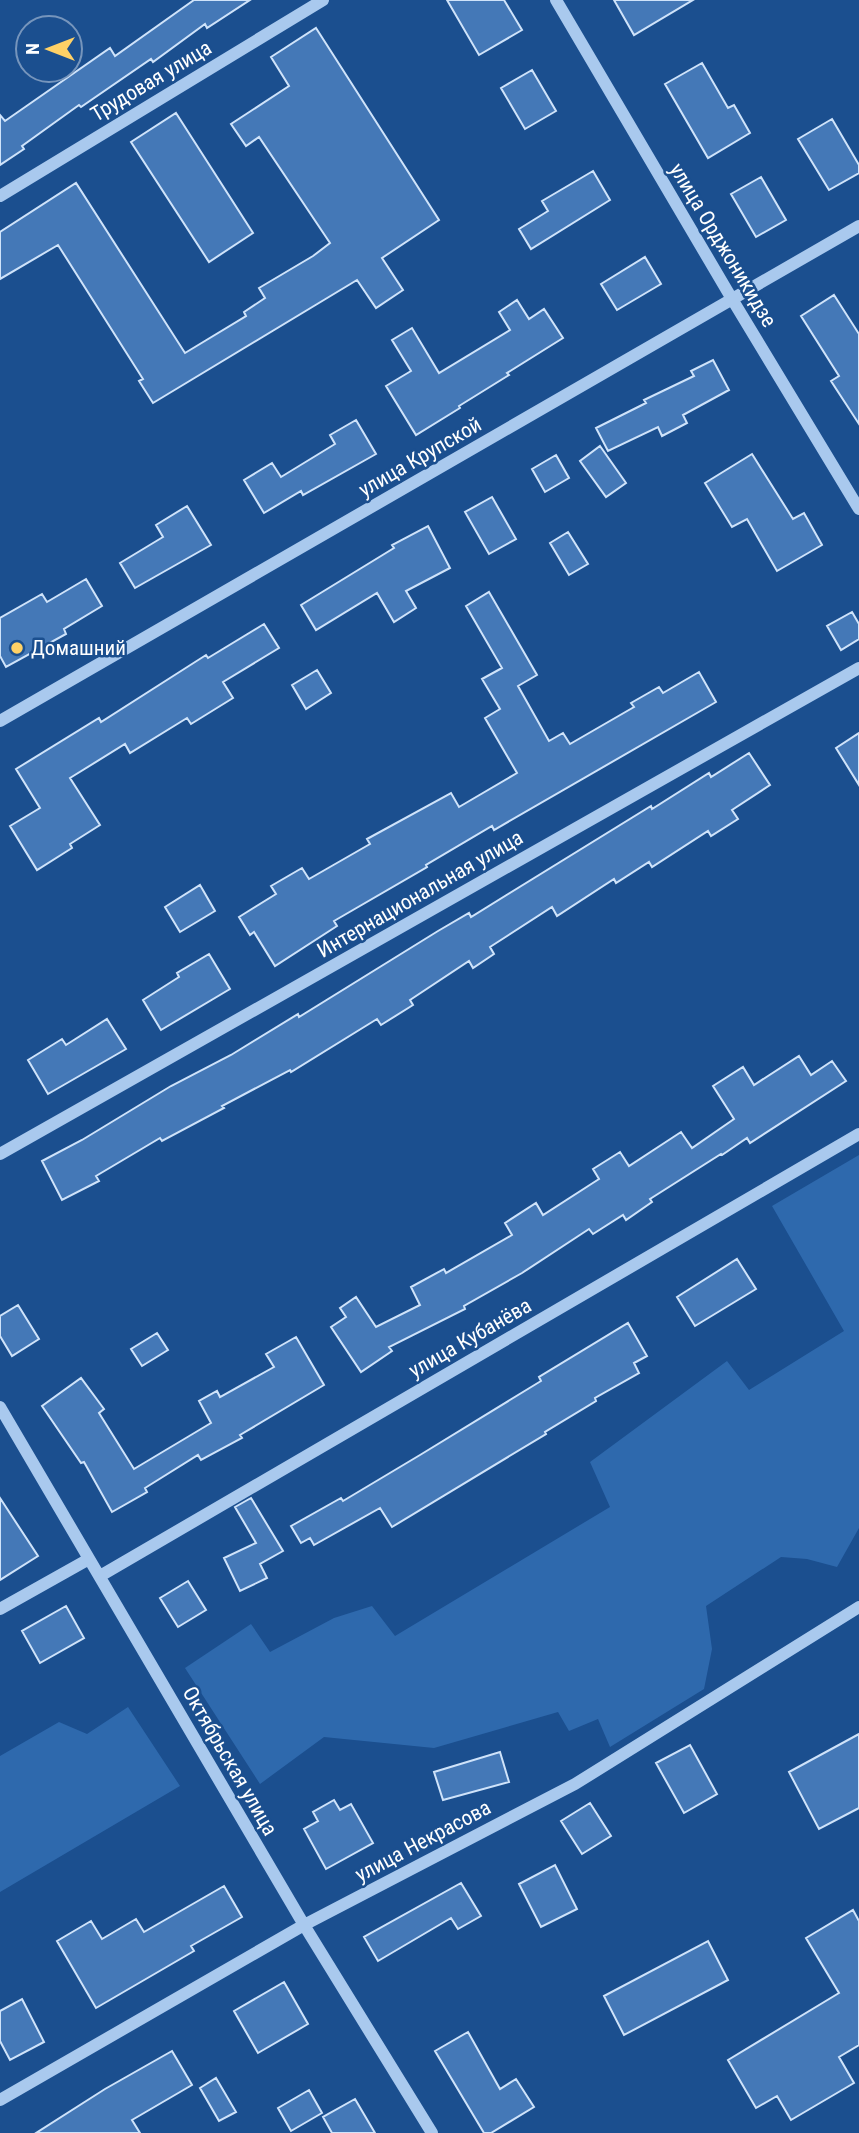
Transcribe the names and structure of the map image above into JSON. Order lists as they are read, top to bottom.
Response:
{
  "streets": {
    "street": [
      "Трудовая улица",
      "улица Орджоникидзе",
      "улица Крупской",
      "Интернациональная улица",
      "улица Кубанёва",
      "Октябрьская улица",
      "улица Некрасова"
    ]
  },
  "crossings": [
    ["улица Орджоникидзе", "улица Крупской"],
    ["улица Кубанёва", "Октябрьская улица"],
    ["Октябрьская улица", "улица Некрасова"]
  ],
  "places": ["Домашний"],
  "north": "left"
}
